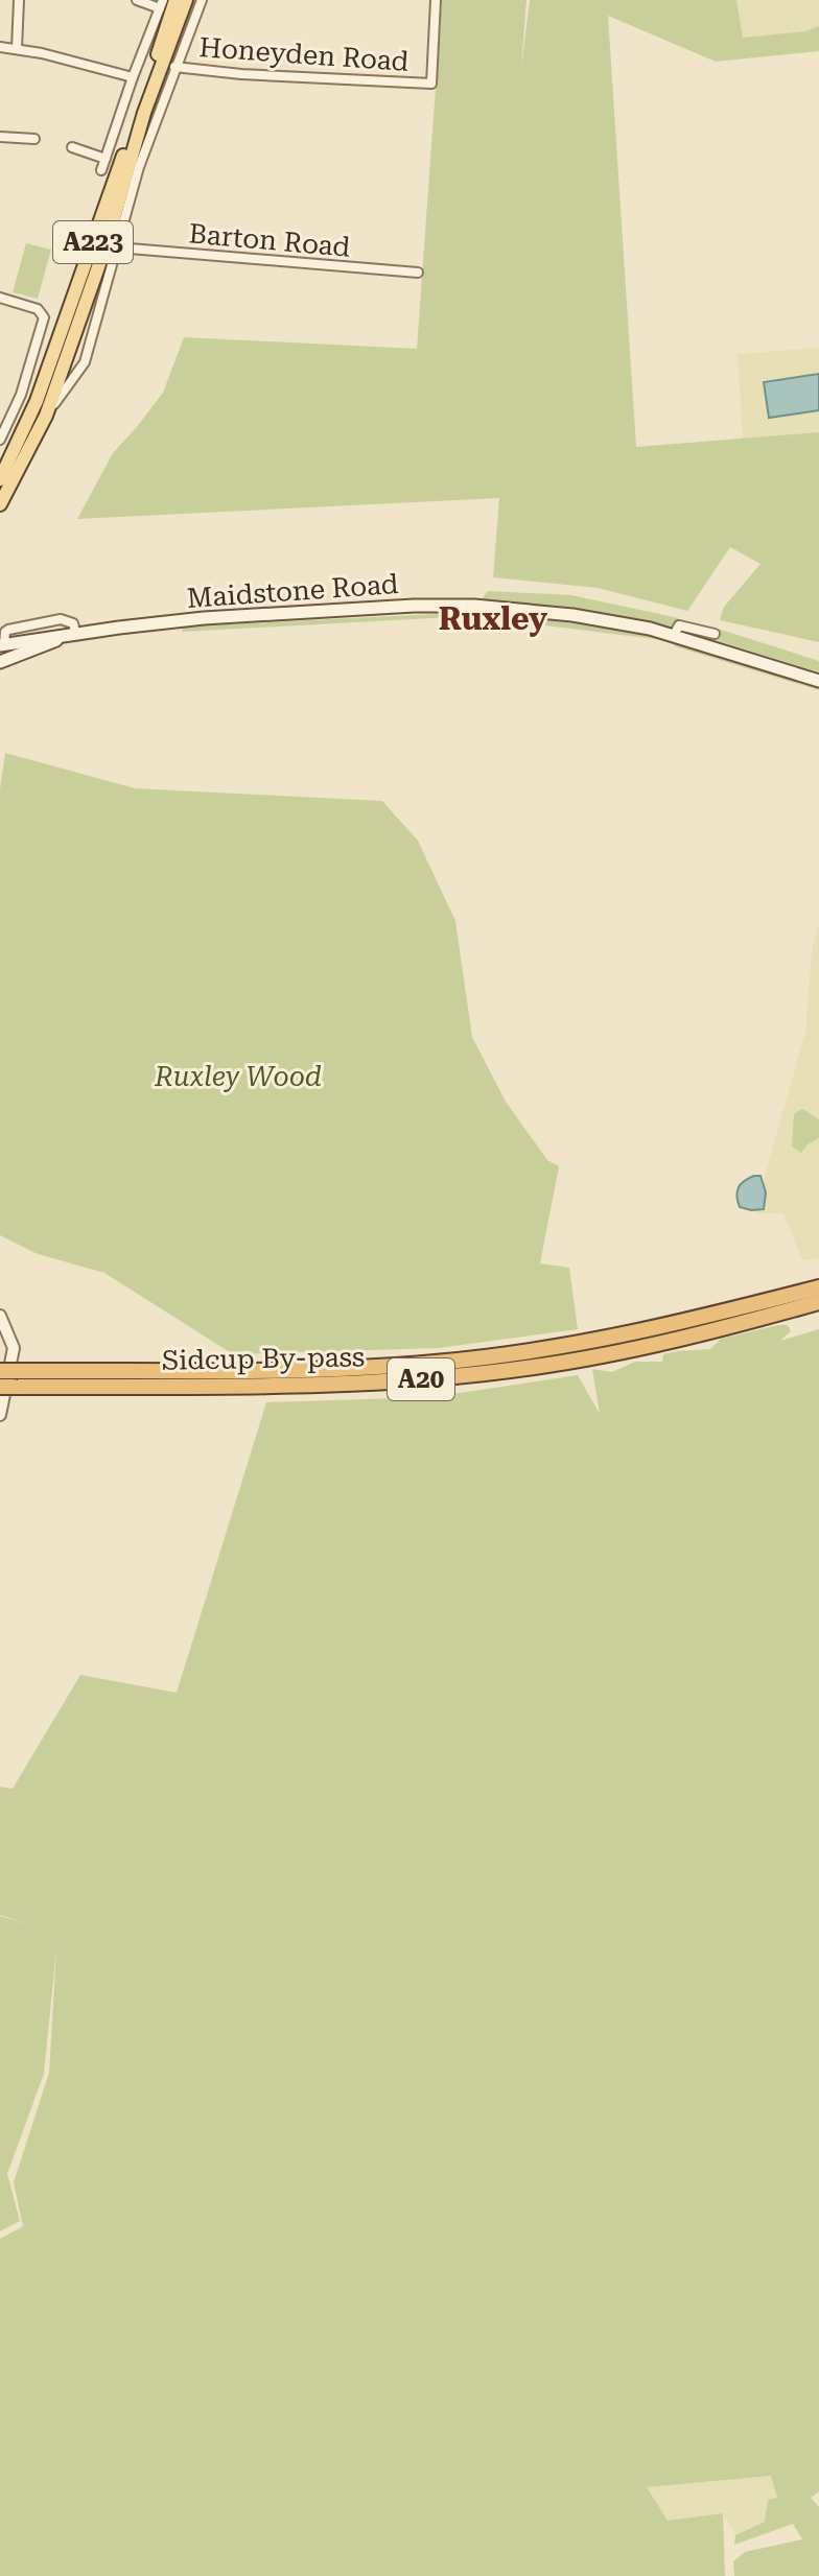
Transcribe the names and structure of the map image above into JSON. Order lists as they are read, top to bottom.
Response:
{
  "streets": {
    "highway": ["Sidcup By-pass", "A20"],
    "main road": ["A223", "Maidstone Road"],
    "street": ["Honeyden Road", "Barton Road"]
  },
  "crossings": [
    ["Barton Road", "A223"]
  ],
  "districts": ["Ruxley"],
  "parks": ["Ruxley Wood"]
}
